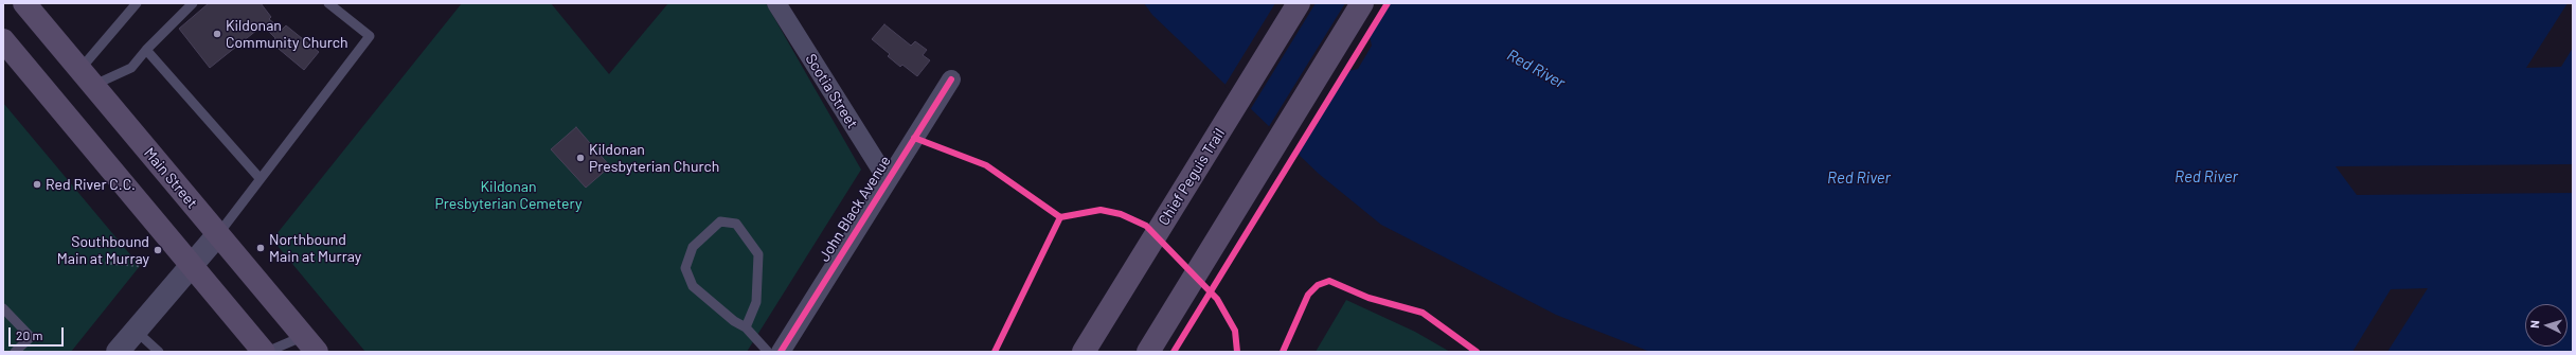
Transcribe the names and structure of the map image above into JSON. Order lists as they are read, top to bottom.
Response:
{
  "streets": {
    "main road": ["Chief Peguis Trail", "Main Street"],
    "street": ["Scotia Street", "John Black Avenue"]
  },
  "crossings": [
    ["Scotia Street", "John Black Avenue"]
  ],
  "water": ["Red River"],
  "parks": ["Kildonan Presbyterian Cemetery"],
  "places": [
    "Kildonan Community Church",
    "Kildonan Presbyterian Church",
    "Red River C.C.",
    "Northbound Main at Murray",
    "Southbound Main at Murray"
  ],
  "scale_bar": "20 m",
  "north": "left"
}
